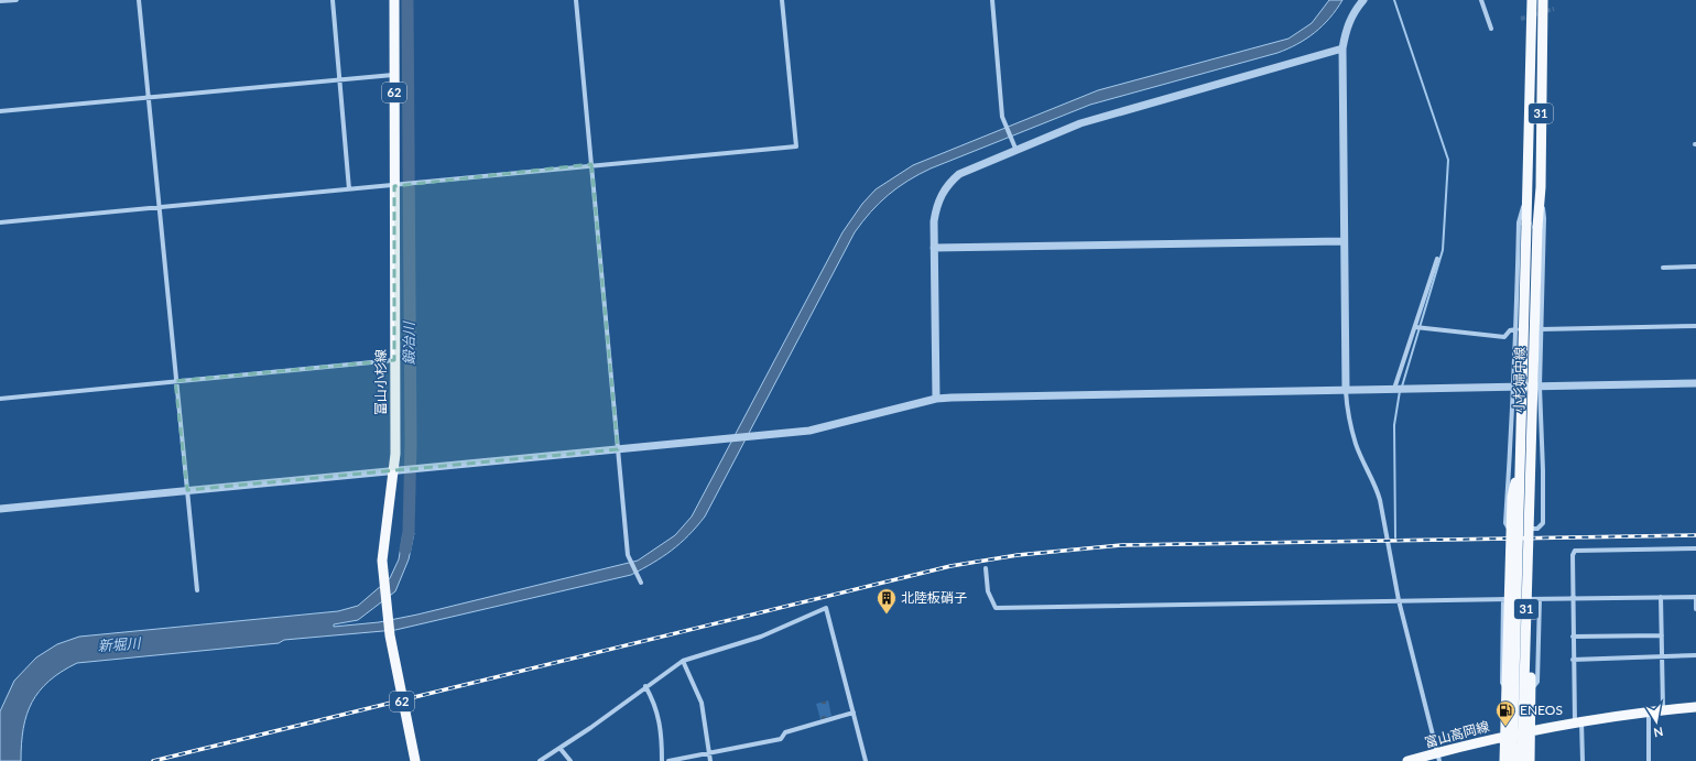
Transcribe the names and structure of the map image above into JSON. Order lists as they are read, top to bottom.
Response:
{
  "streets": {
    "main road": [
      "62",
      "31",
      "小杉婦中線",
      "富山小杉線",
      "富山高岡線"
    ]
  },
  "crossings": [
    ["31", "小杉婦中線"],
    ["31", "富山高岡線"]
  ],
  "water": ["鍛冶川", "新堀川"],
  "places": {
    "building": ["北陸板硝子"],
    "fuel station": ["ENEOS"]
  },
  "north": "bottom"
}
